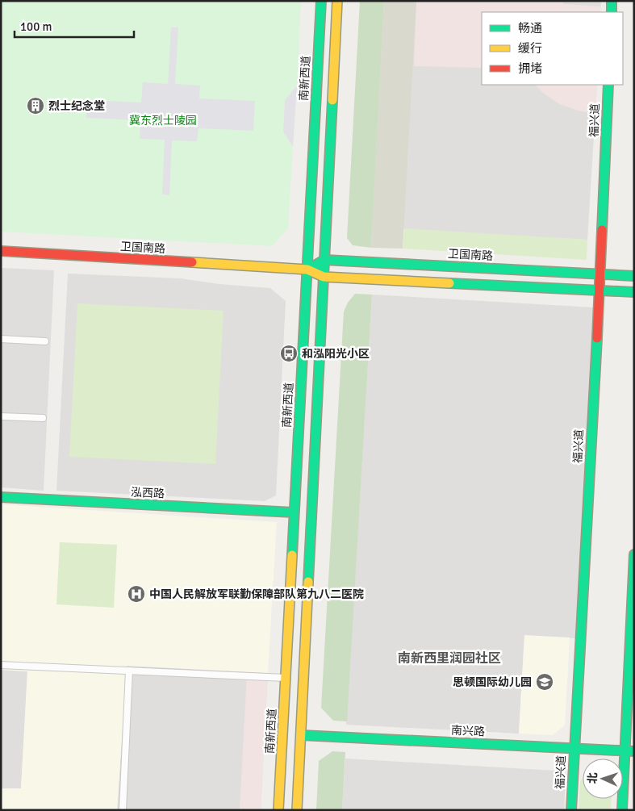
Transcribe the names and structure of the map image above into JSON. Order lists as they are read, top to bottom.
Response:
{
  "streets": {
    "main road": [
      "南新西道",
      "福兴道",
      "卫国南路",
      "泓西路",
      "南兴路"
    ]
  },
  "crossings": [
    ["南新西道", "卫国南路"],
    ["南新西道", "泓西路"],
    ["福兴道", "卫国南路"],
    ["福兴道", "南兴路"]
  ],
  "districts": ["南新西里润园社区"],
  "parks": ["冀东烈士陵园"],
  "places": {
    "building": ["烈士纪念堂"],
    "bus stop": ["和泓阳光小区"],
    "hospital": ["中国人民解放军联勤保障部队第九八二医院"],
    "school or university": ["思顿国际幼儿园"]
  },
  "legend": ["畅通", "缓行", "拥堵"],
  "scale_bar": "100 m",
  "north": "left"
}
